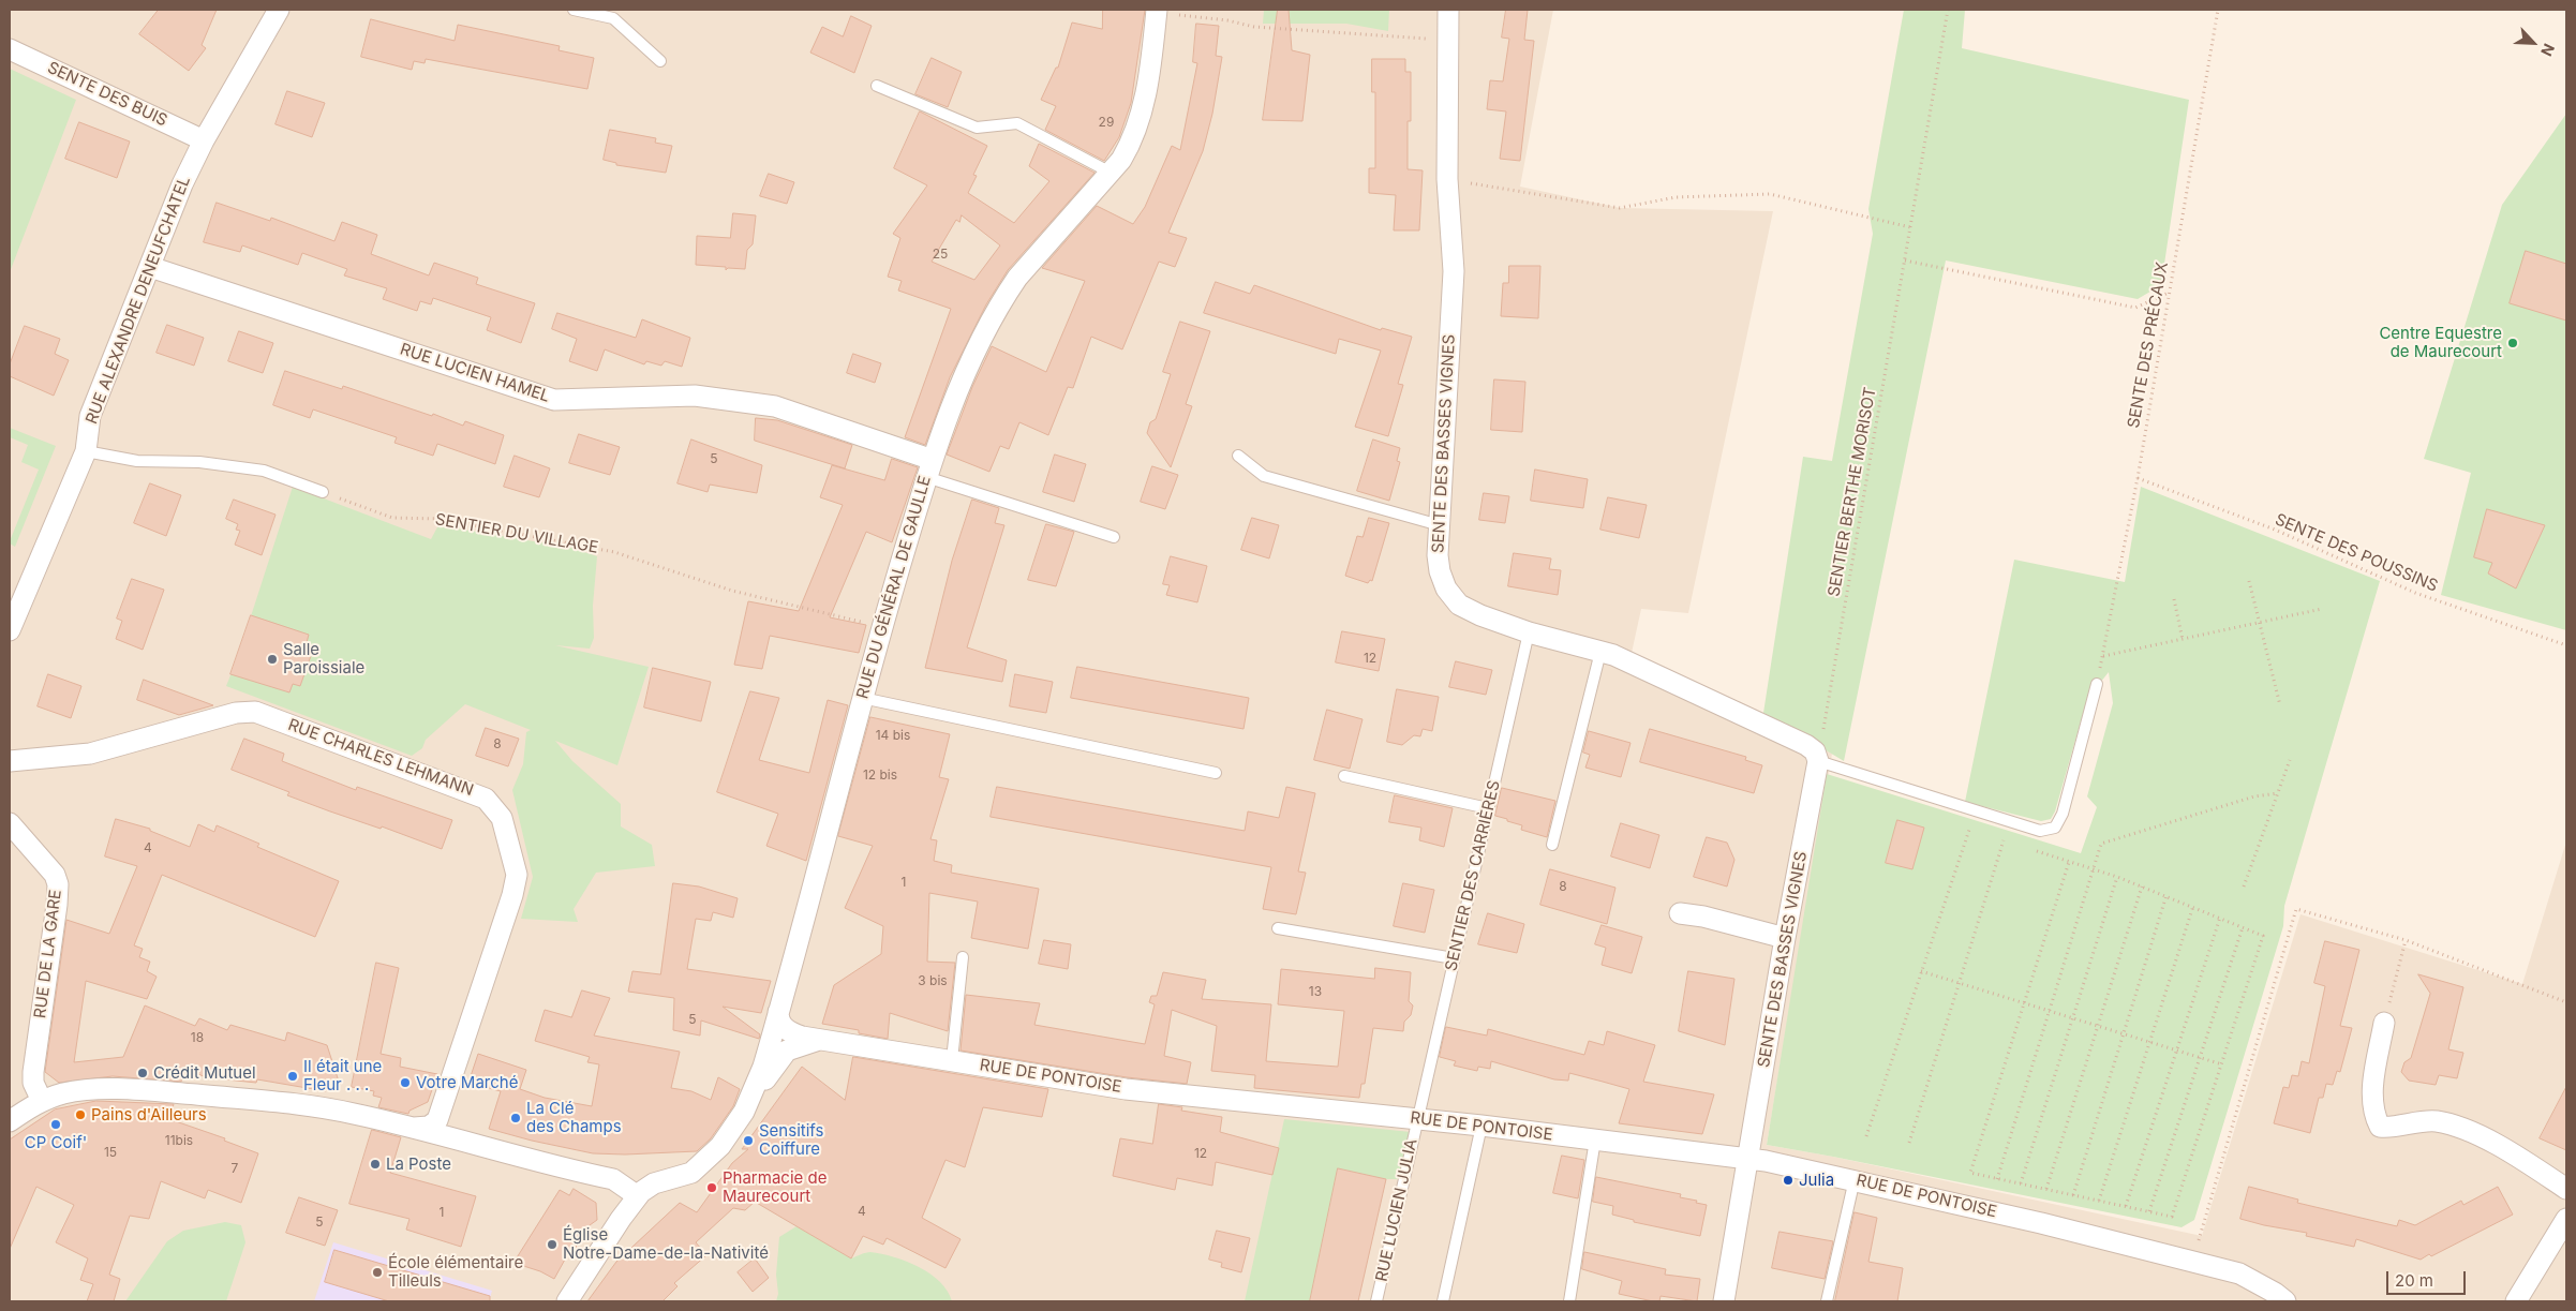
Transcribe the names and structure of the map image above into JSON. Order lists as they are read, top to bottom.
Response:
{
  "streets": {
    "street": [
      "SENTE DES BUIS",
      "RUE ALEXANDRE DENEUFCHATEL",
      "RUE LUCIEN HAMEL",
      "SENTE DES BASSES VIGNES",
      "RUE DU GÉNÉRAL DE GAULLE",
      "RUE CHARLES LEHMANN",
      "RUE DE LA GARE",
      "RUE DE PONTOISE"
    ],
    "lane": ["SENTIER DES CARRIÈRES", "RUE LUCIEN JULIA"],
    "path": [
      "SENTE DES PRÉCAUX",
      "SENTIER BERTHE MORISOT",
      "SENTIER DU VILLAGE",
      "SENTE DES POUSSINS"
    ]
  },
  "crossings": [
    ["SENTE DES BUIS", "RUE ALEXANDRE DENEUFCHATEL"],
    ["RUE ALEXANDRE DENEUFCHATEL", "RUE LUCIEN HAMEL"],
    ["SENTE DES PRÉCAUX", "SENTE DES BASSES VIGNES"],
    ["SENTE DES PRÉCAUX", "SENTE DES POUSSINS"],
    ["RUE LUCIEN HAMEL", "RUE DU GÉNÉRAL DE GAULLE"],
    ["SENTE DES BASSES VIGNES", "SENTIER BERTHE MORISOT"],
    ["SENTE DES BASSES VIGNES", "SENTIER DES CARRIÈRES"],
    ["SENTE DES BASSES VIGNES", "RUE DE PONTOISE"],
    ["SENTIER DU VILLAGE", "RUE DU GÉNÉRAL DE GAULLE"],
    ["RUE DU GÉNÉRAL DE GAULLE", "RUE DE PONTOISE"],
    ["SENTIER DES CARRIÈRES", "RUE DE PONTOISE"],
    ["SENTIER DES CARRIÈRES", "RUE LUCIEN JULIA"],
    ["RUE DE PONTOISE", "RUE LUCIEN JULIA"]
  ],
  "places": [
    "Centre Equestre de Maurecourt",
    "Salle Paroissiale",
    "Crédit Mutuel",
    "Il était une Fleur . . .",
    "Votre Marché",
    "Pains d'Ailleurs",
    "La Clé des Champs",
    "CP Coif'",
    "Sensitifs Coiffure",
    "La Poste",
    "Julia",
    "Pharmacie de Maurecourt",
    "Église Notre-Dame-de-la-Nativité",
    "École élémentaire Tilleuls"
  ],
  "house_numbers": [
    "29",
    "25",
    "5",
    "12",
    "14 bis",
    "8",
    "12 bis",
    "4",
    "1",
    "8",
    "3 bis",
    "13",
    "5",
    "18",
    "11bis",
    "15",
    "12",
    "7",
    "4",
    "1",
    "5"
  ],
  "scale_bar": "20 m",
  "north": "bottom right"
}
